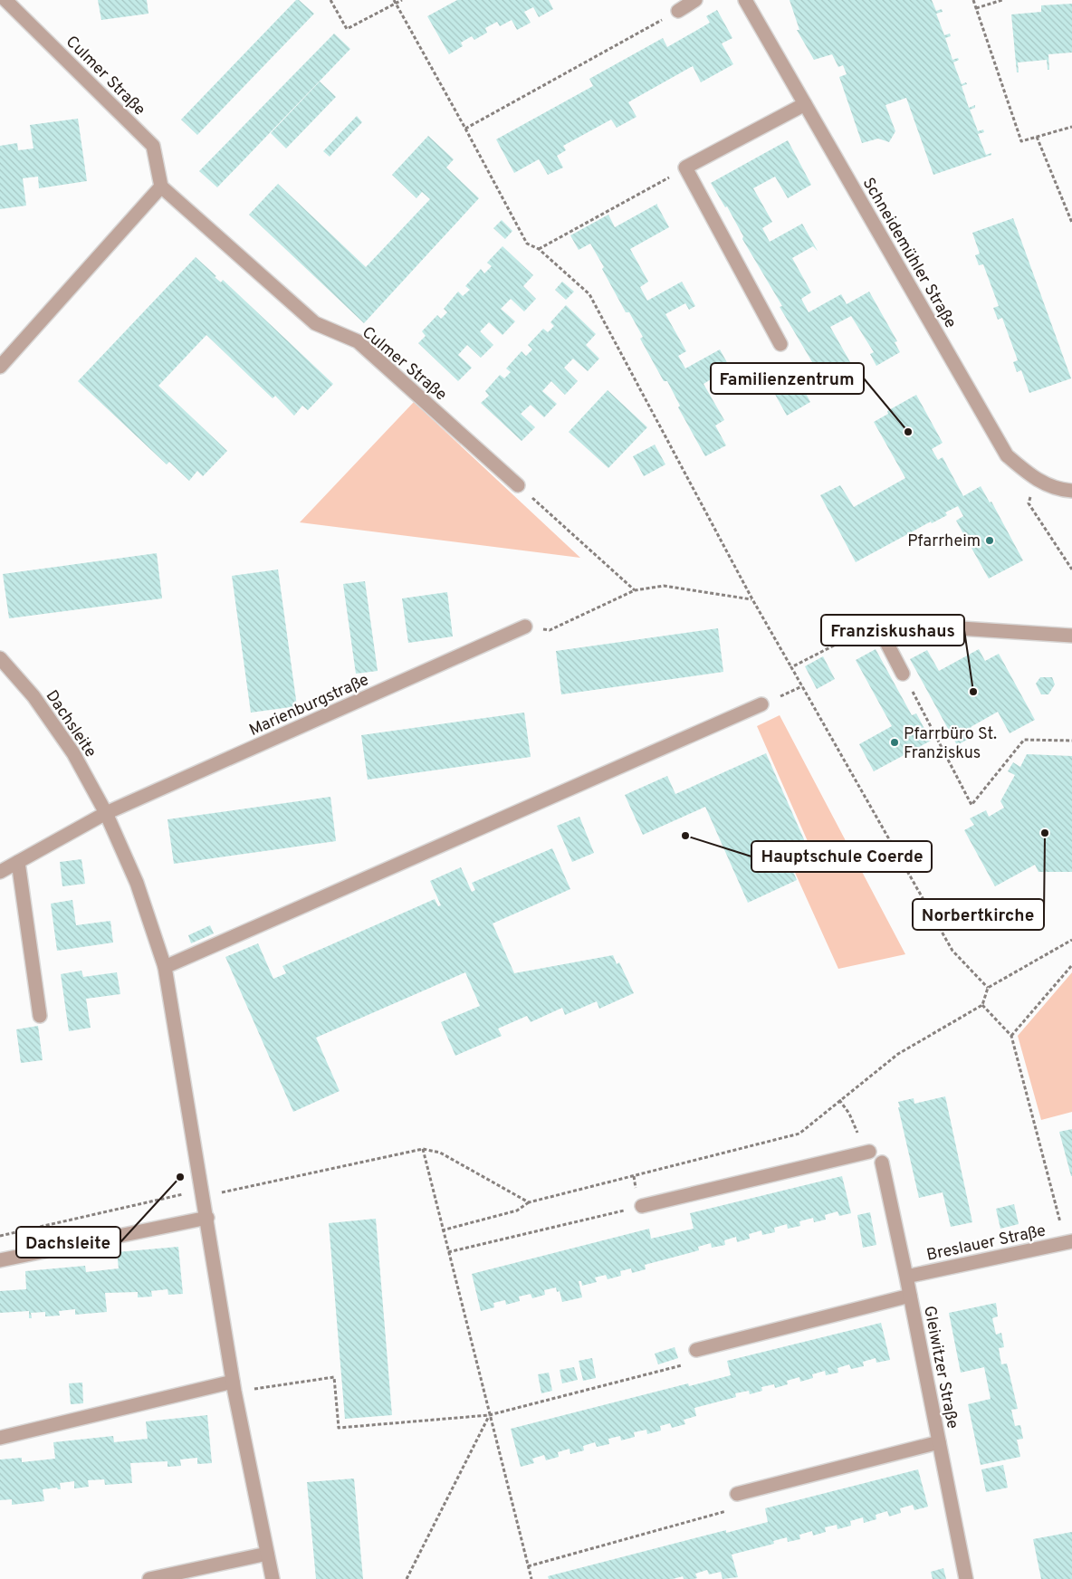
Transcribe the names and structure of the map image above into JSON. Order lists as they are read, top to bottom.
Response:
{
  "streets": {
    "street": [
      "Culmer Straße",
      "Schneidemühler Straße",
      "Marienburgstraße",
      "Dachsleite",
      "Breslauer Straße",
      "Gleiwitzer Straße"
    ]
  },
  "crossings": [
    ["Marienburgstraße", "Dachsleite"],
    ["Breslauer Straße", "Gleiwitzer Straße"]
  ],
  "places": [
    "Familienzentrum",
    "Pfarrheim",
    "Franziskushaus",
    "Pfarrbüro St. Franziskus",
    "Norbertkirche",
    "Hauptschule Coerde",
    "Dachsleite"
  ]
}
